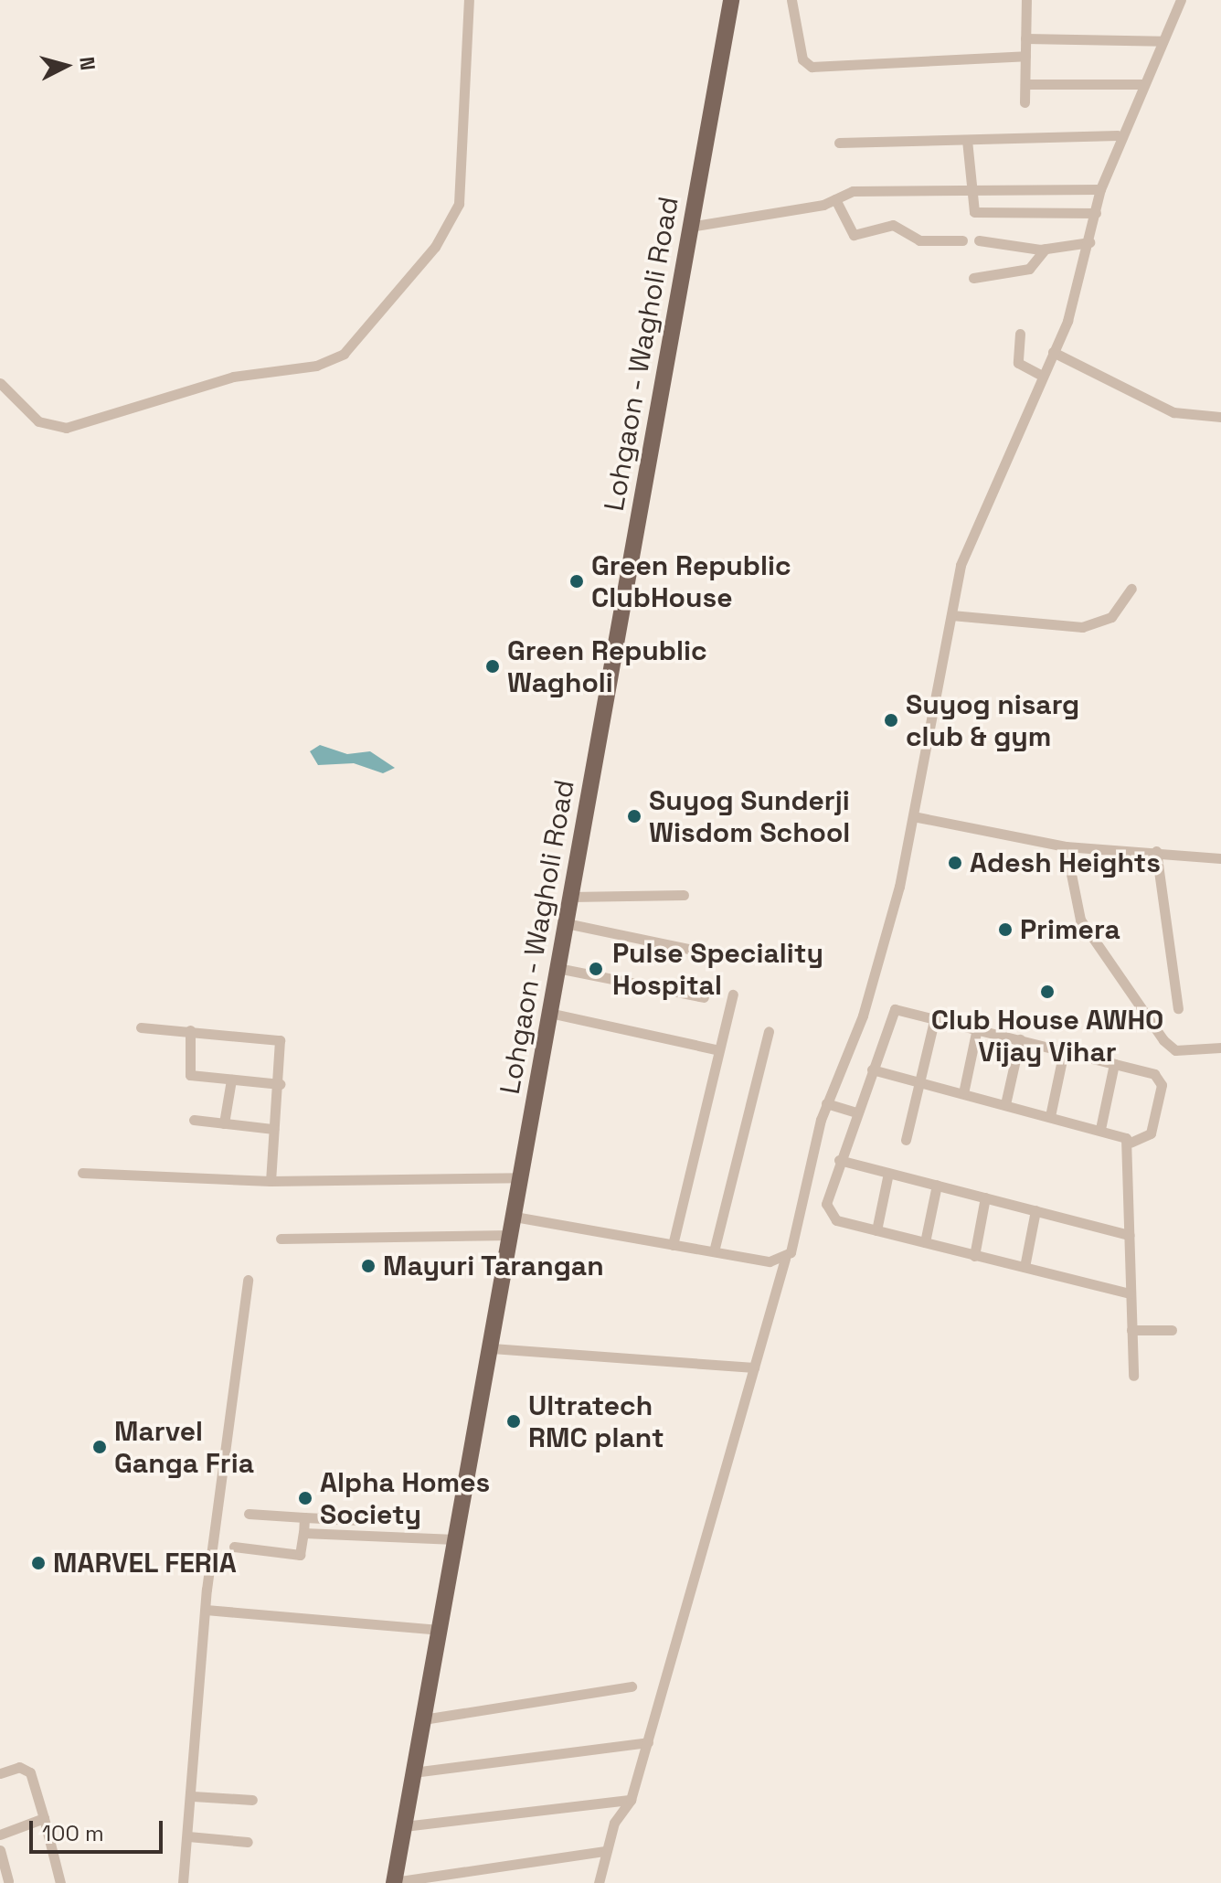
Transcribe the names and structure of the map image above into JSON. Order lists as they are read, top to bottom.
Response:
{
  "streets": {
    "main road": ["Lohgaon - Wagholi Road"]
  },
  "places": [
    "Green Republic ClubHouse",
    "Green Republic Wagholi",
    "Suyog nisarg club & gym",
    "Suyog Sunderji Wisdom School",
    "Adesh Heights",
    "Primera",
    "Pulse Speciality Hospital",
    "Club House AWHO Vijay Vihar",
    "Mayuri Tarangan",
    "Ultratech RMC plant",
    "Marvel Ganga Fria",
    "Alpha Homes Society",
    "MARVEL FERIA"
  ],
  "scale_bar": "100 m",
  "north": "right"
}
